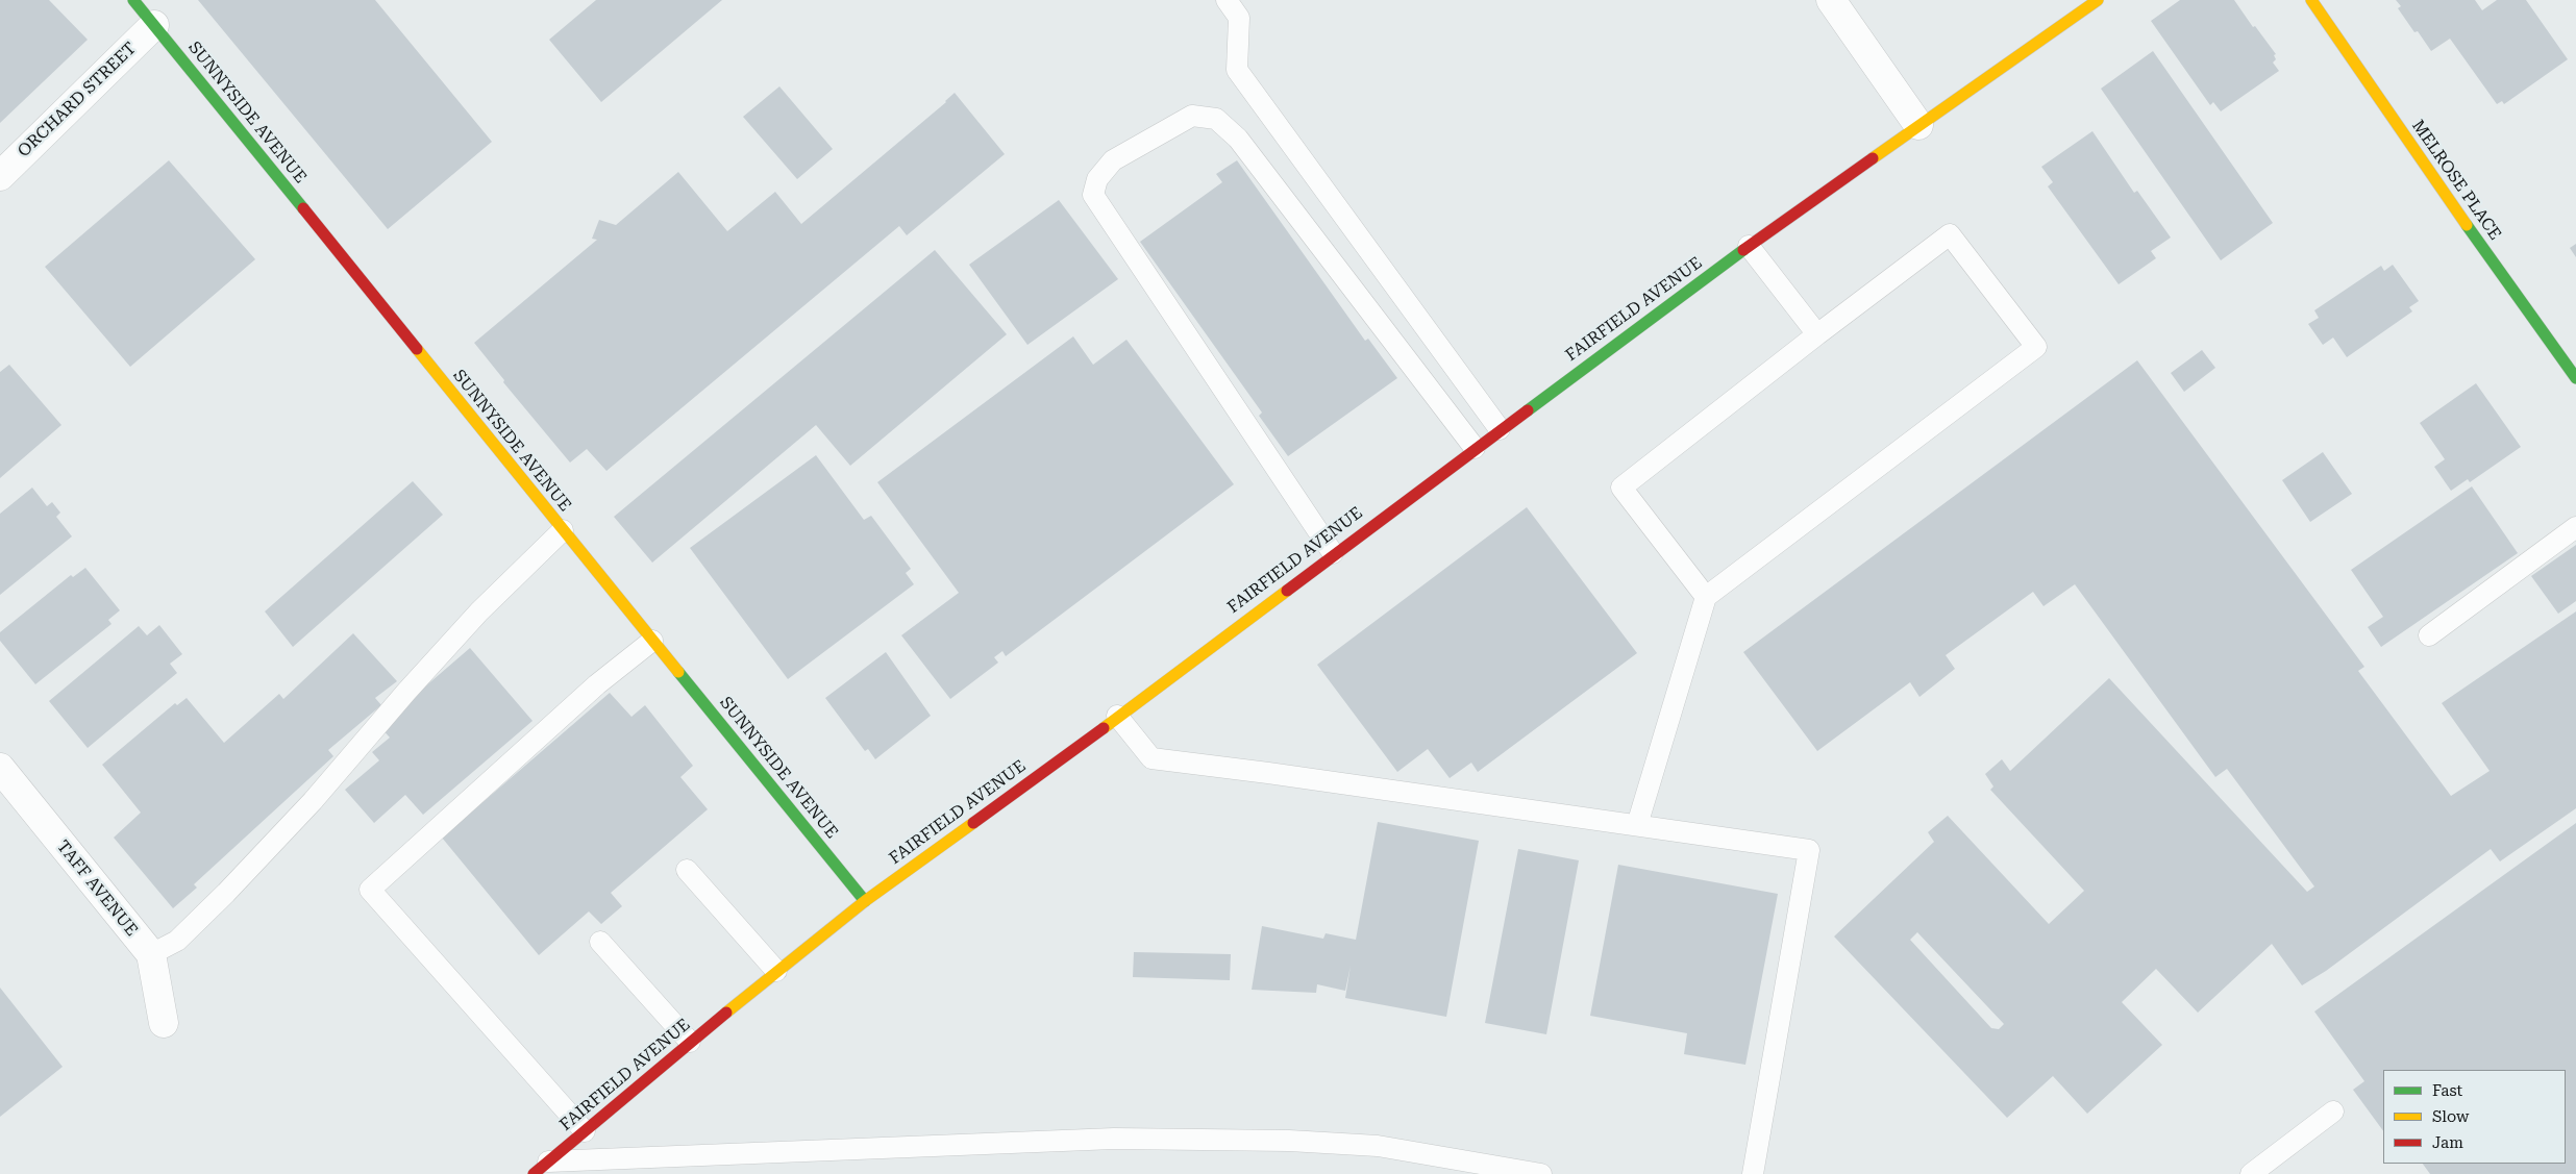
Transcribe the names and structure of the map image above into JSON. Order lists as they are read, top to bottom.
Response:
{
  "streets": {
    "street": [
      "ORCHARD STREET",
      "SUNNYSIDE AVENUE",
      "MELROSE PLACE",
      "FAIRFIELD AVENUE",
      "TAFF AVENUE"
    ]
  },
  "crossings": [
    ["ORCHARD STREET", "SUNNYSIDE AVENUE"],
    ["SUNNYSIDE AVENUE", "FAIRFIELD AVENUE"]
  ],
  "legend": ["Fast", "Slow", "Jam"]
}
